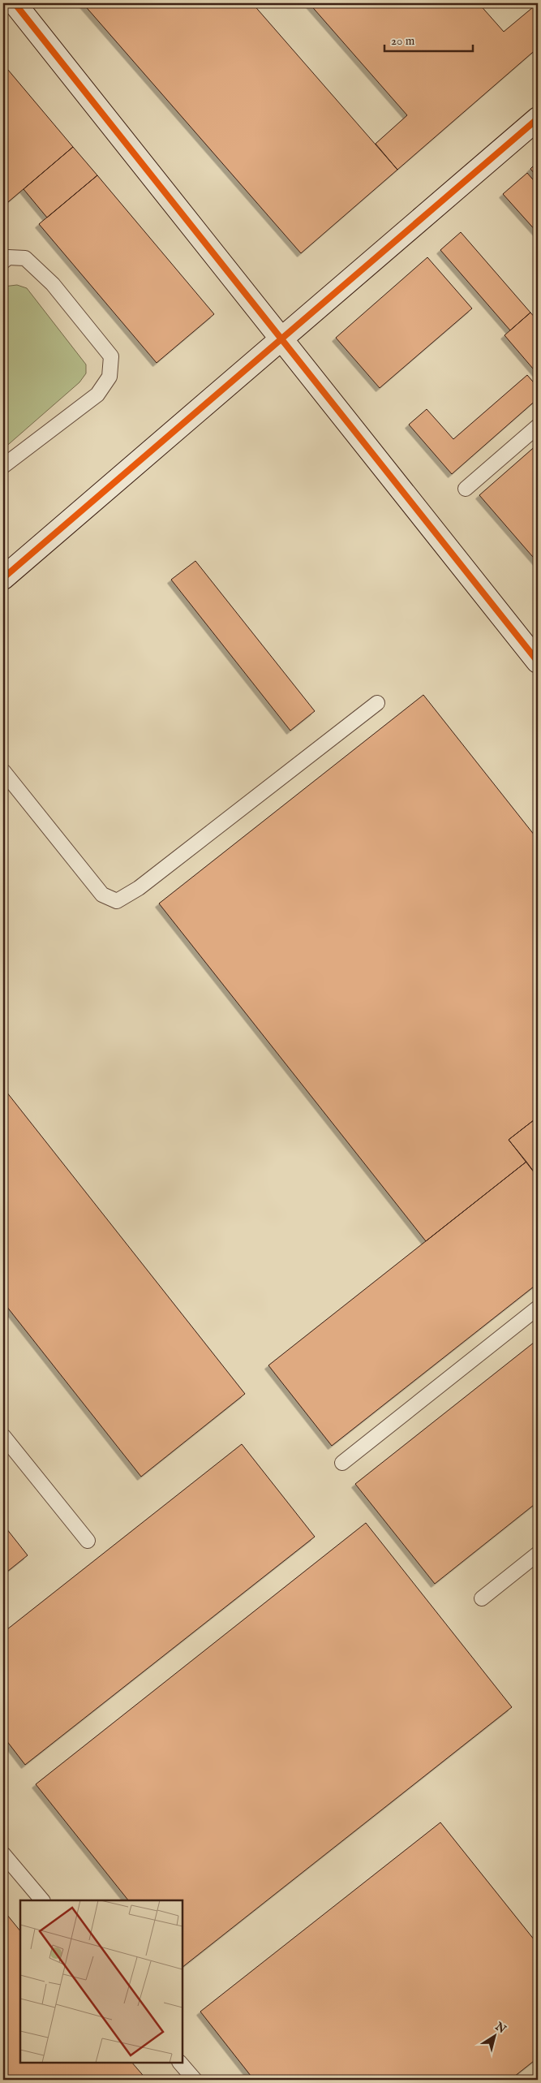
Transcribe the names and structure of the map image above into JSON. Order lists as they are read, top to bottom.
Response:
{
  "scale_bar": "20 m",
  "north": "top right"
}
